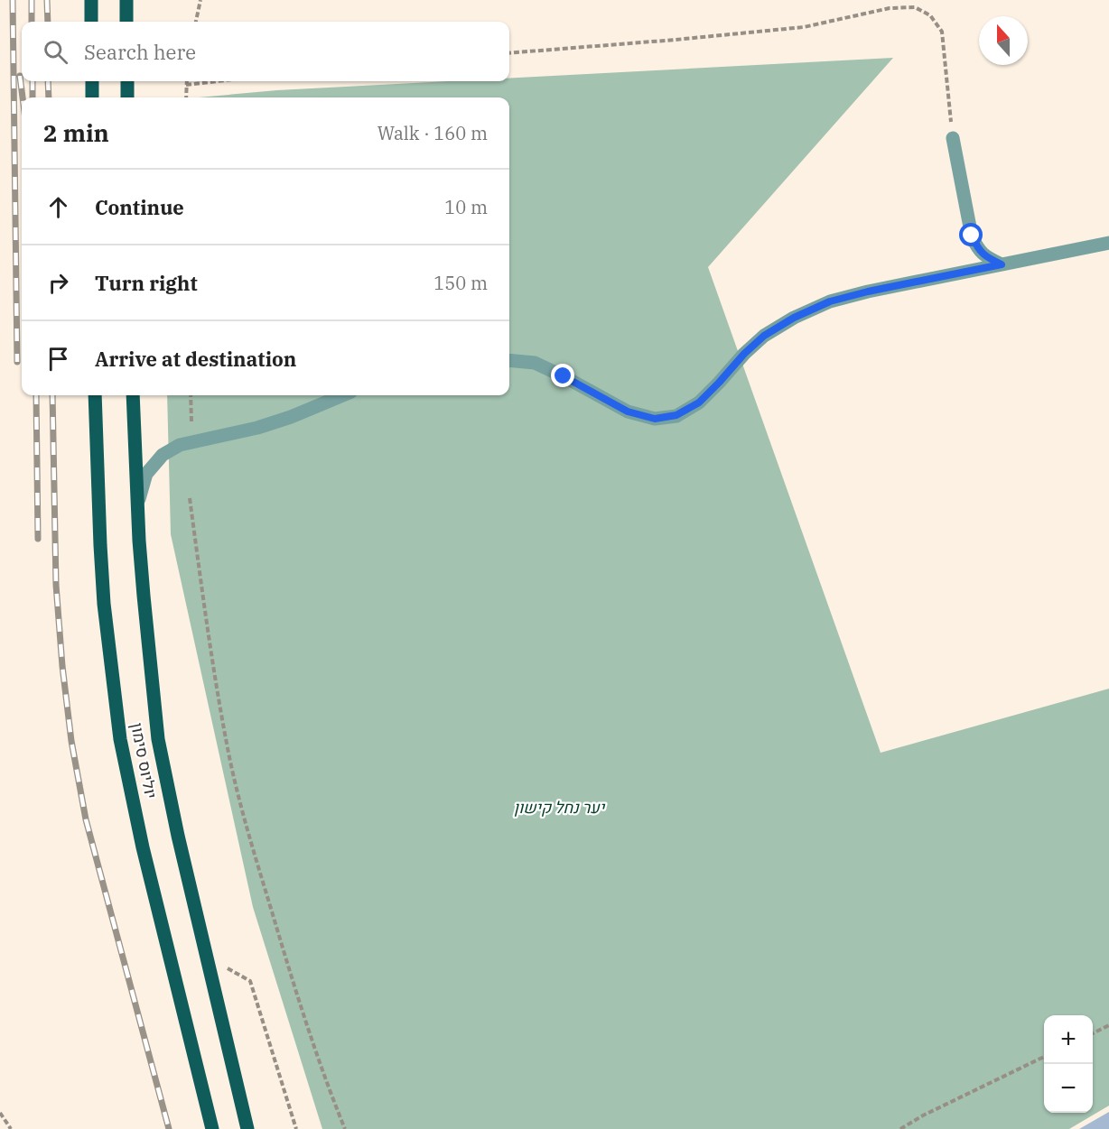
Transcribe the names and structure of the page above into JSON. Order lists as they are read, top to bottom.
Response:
{
  "streets": {
    "main road": ["יוליוס סימון"]
  },
  "parks": ["יער נחל קישון"],
  "north": "top",
  "page": {
    "search": "Search here",
    "heading": ["2 min", "Walk · 160 m"],
    "list": [
      ["Continue", "10 m"],
      ["Turn right", "150 m"],
      "Arrive at destination"
    ],
    "map_buttons": ["+", "−"]
  }
}
